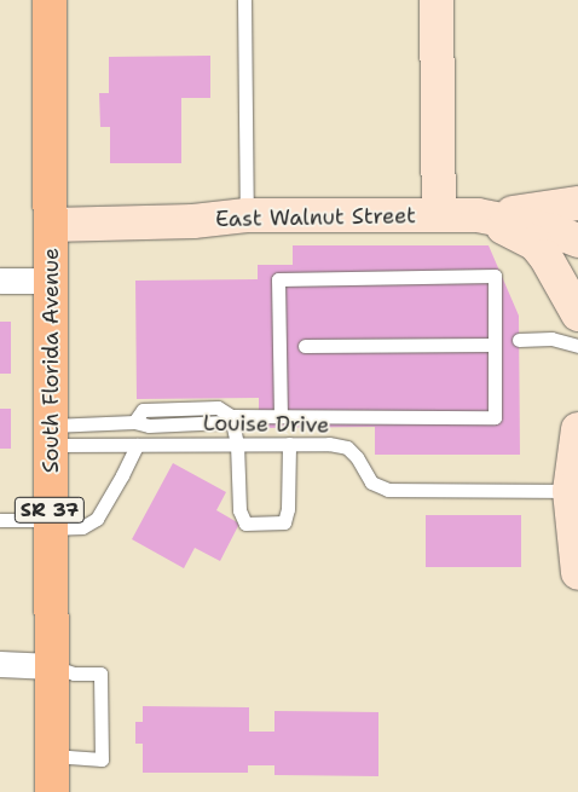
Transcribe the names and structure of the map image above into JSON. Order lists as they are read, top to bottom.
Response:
{
  "streets": {
    "main road": ["South Florida Avenue", "SR 37"],
    "street": ["East Walnut Street"],
    "lane": ["Louise Drive"]
  },
  "crossings": [
    ["East Walnut Street", "South Florida Avenue"],
    ["South Florida Avenue", "Louise Drive"]
  ]
}
